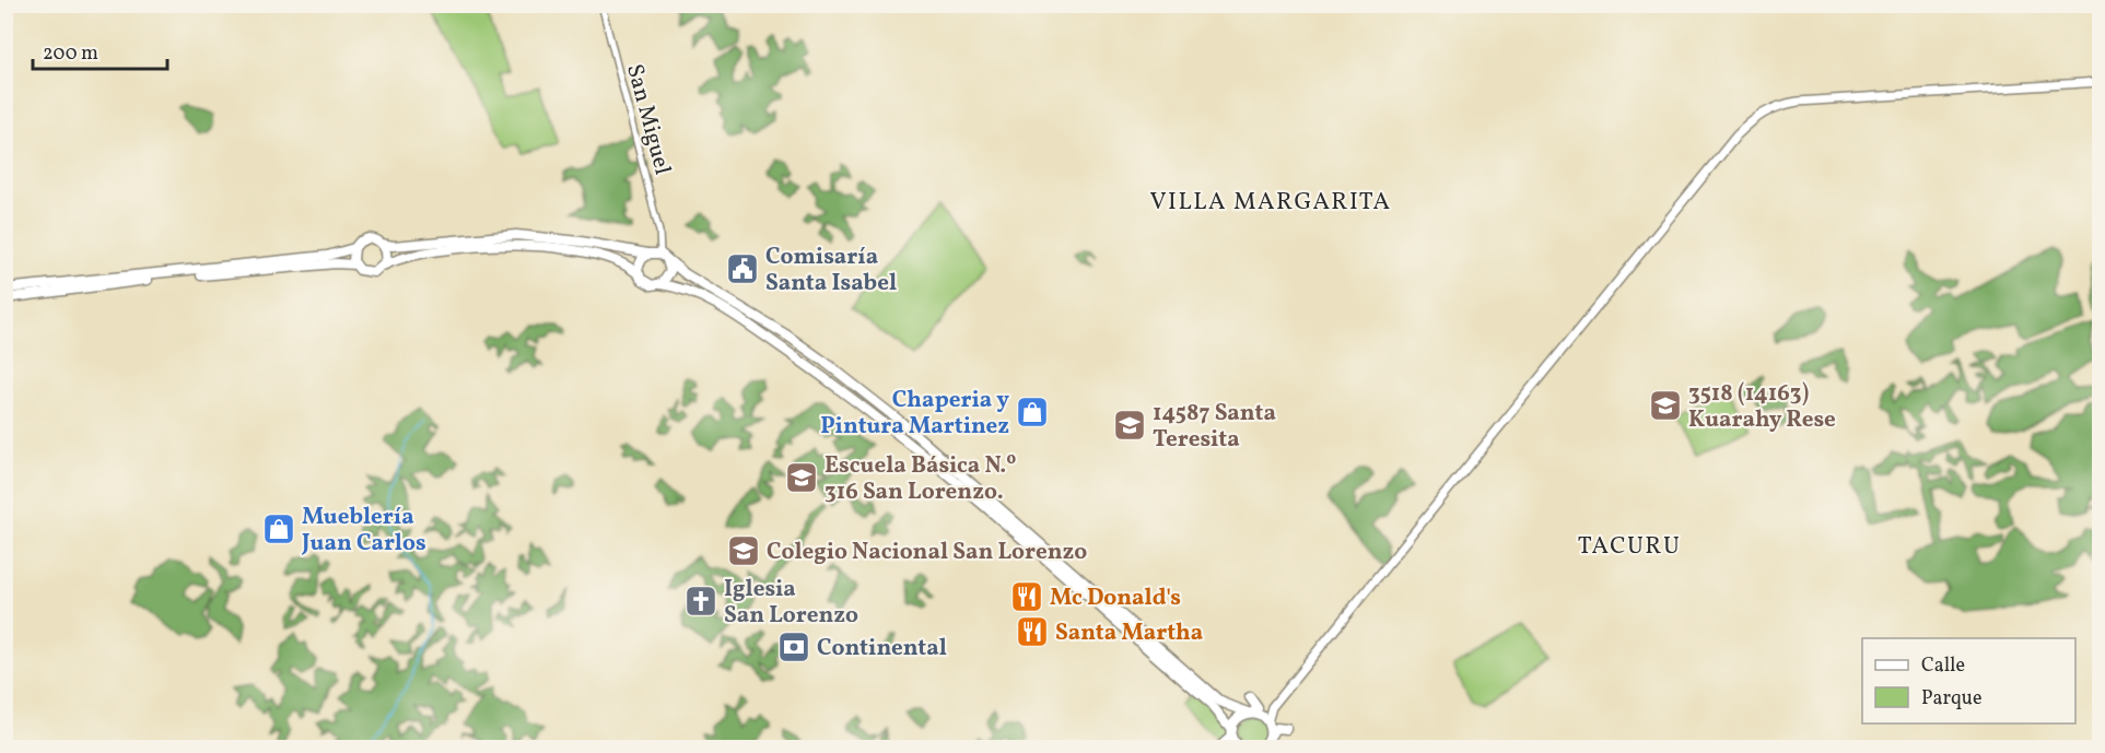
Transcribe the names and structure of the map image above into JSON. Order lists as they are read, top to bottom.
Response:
{
  "streets": {
    "street": ["San Miguel"]
  },
  "districts": ["VILLA MARGARITA", "TACURU"],
  "places": {
    "public building": ["Comisaría Santa Isabel"],
    "school or university": [
      "3518 (14163) Kuarahy Rese",
      "14587 Santa Teresita",
      "Escuela Básica N.º 316 San Lorenzo.",
      "Colegio Nacional San Lorenzo"
    ],
    "shop": ["Chaperia y Pintura Martinez", "Mueblería Juan Carlos"],
    "restaurant": ["Mc Donald's", "Santa Martha"],
    "church": ["Iglesia San Lorenzo"],
    "bank": ["Continental"]
  },
  "legend": ["Calle", "Parque"],
  "scale_bar": "200 m"
}
